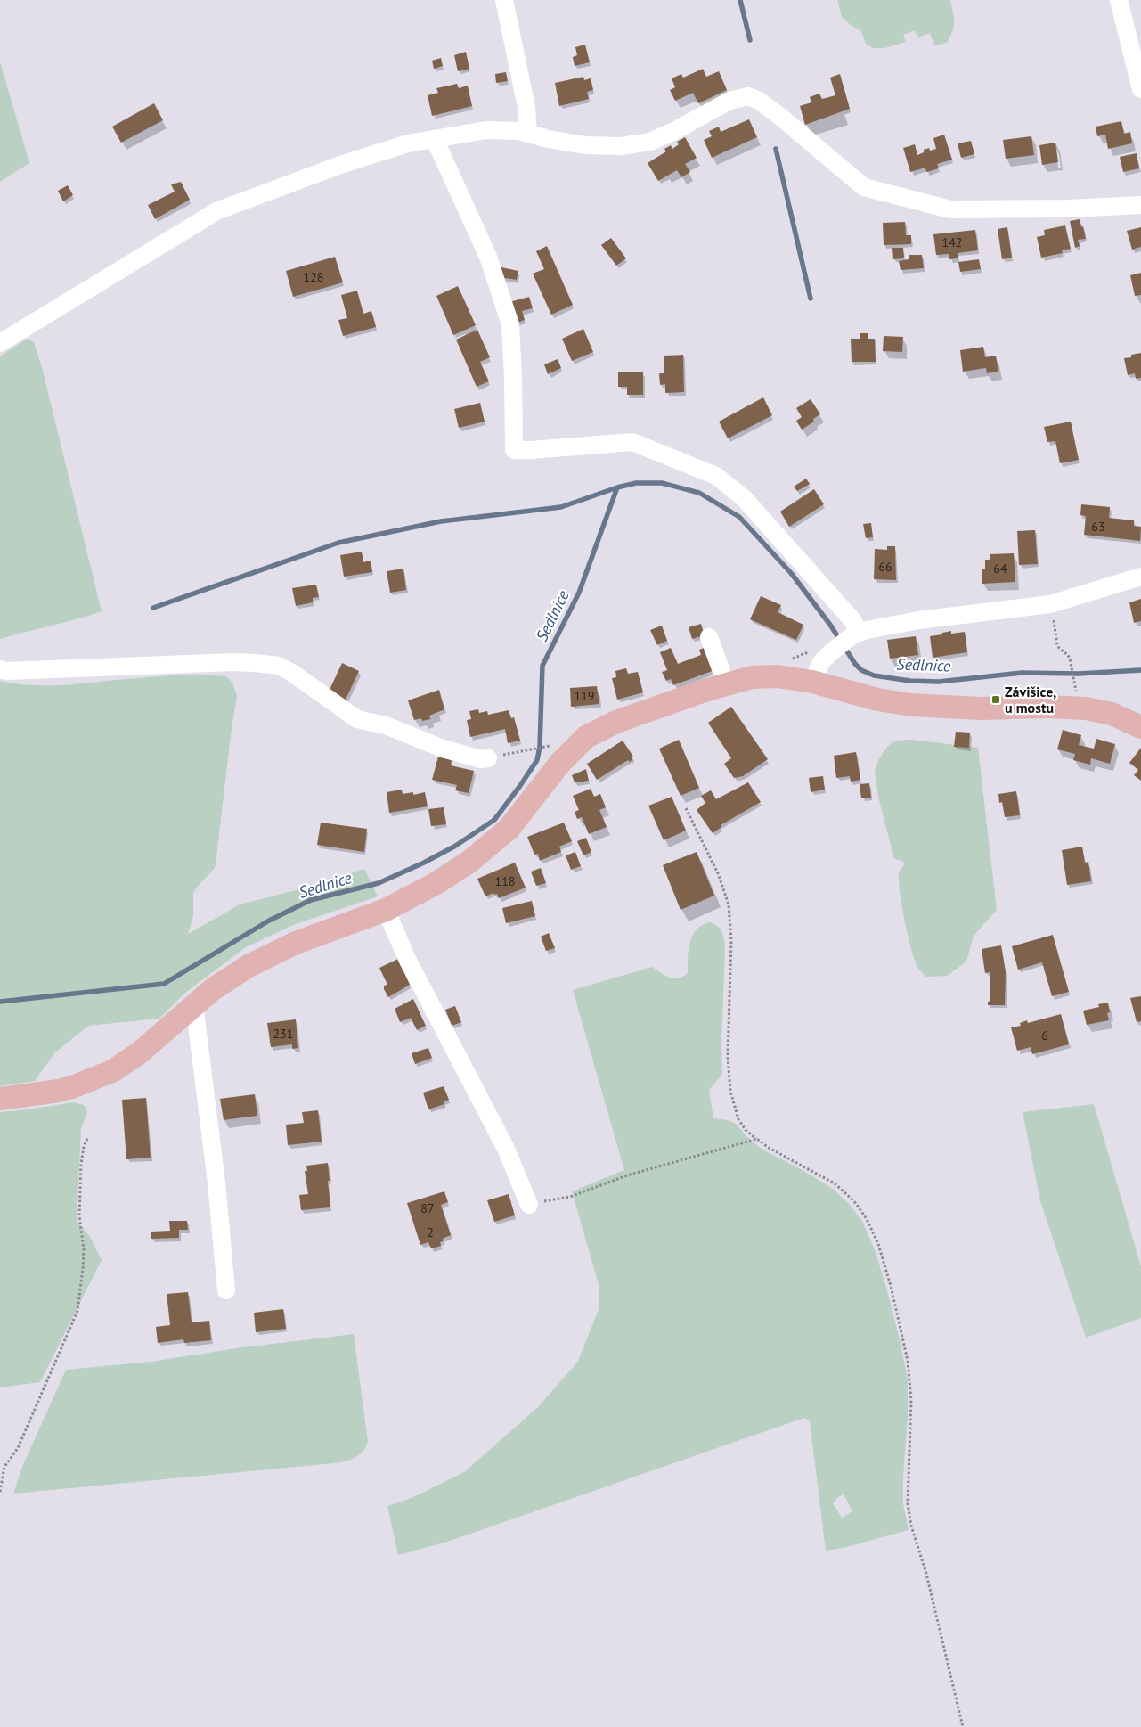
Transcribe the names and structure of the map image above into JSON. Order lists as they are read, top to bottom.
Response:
{
  "water": ["Sedlnice"],
  "places": {
    "transit": ["Závišice, u mostu"]
  },
  "house_numbers": [
    "142",
    "128",
    "63",
    "66",
    "64",
    "119",
    "118",
    "231",
    "6",
    "87",
    "2"
  ]
}
